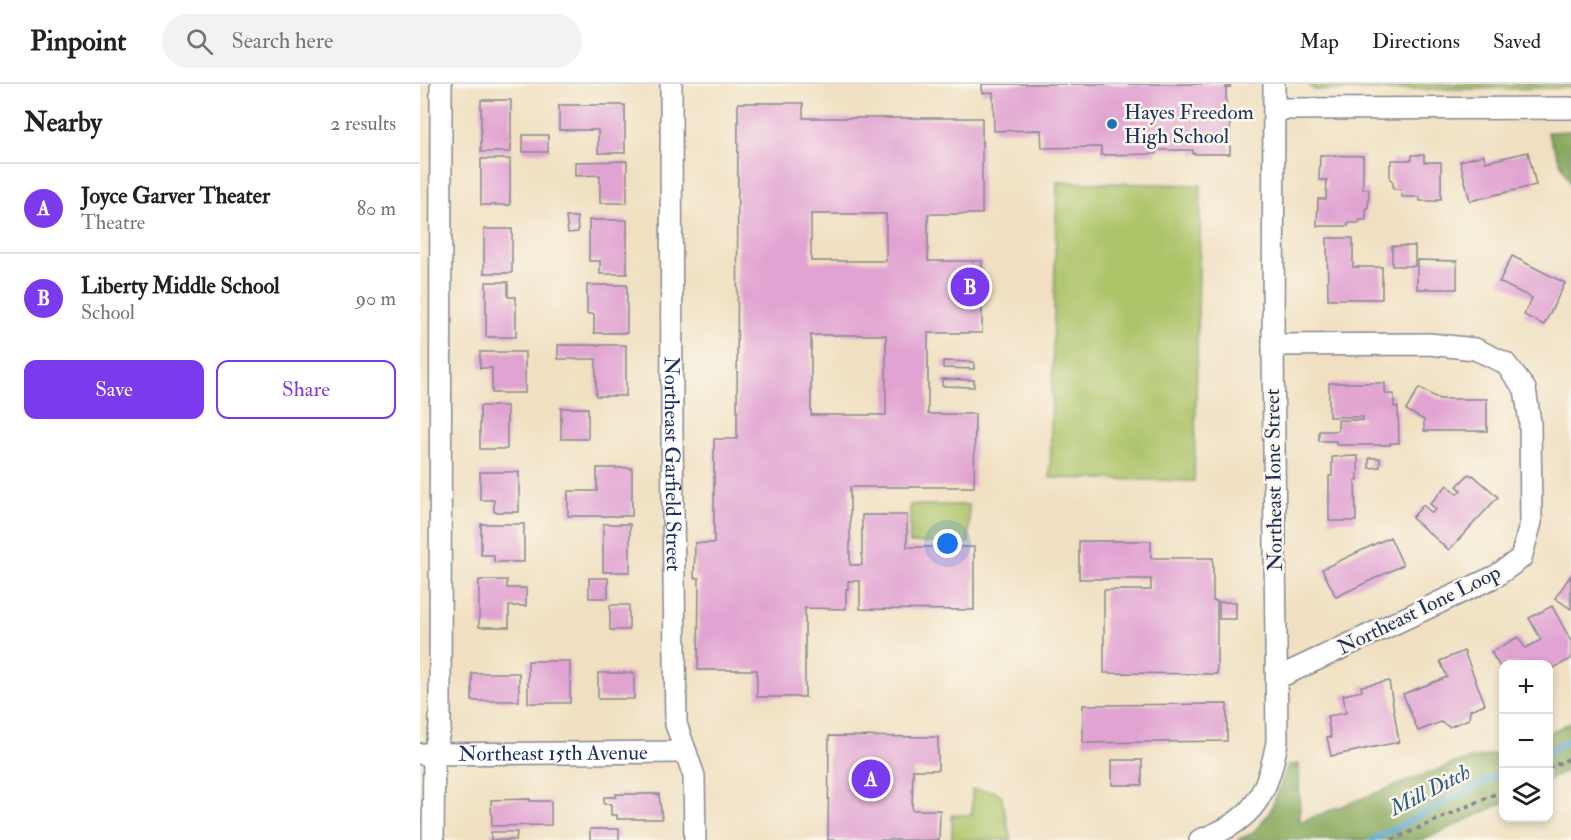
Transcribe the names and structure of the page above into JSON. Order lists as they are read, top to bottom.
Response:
{
  "streets": {
    "street": [
      "Northeast Garfield Street",
      "Northeast Ione Street",
      "Northeast Ione Loop",
      "Northeast 15th Avenue"
    ]
  },
  "crossings": [
    ["Northeast Garfield Street", "Northeast 15th Avenue"],
    ["Northeast Ione Street", "Northeast Ione Loop"]
  ],
  "water": ["Mill Ditch"],
  "places": ["Hayes Freedom High School"],
  "page": {
    "header": "Pinpoint",
    "search": "Search here",
    "nav": ["Map", "Directions", "Saved"],
    "heading": ["Nearby", "2 results"],
    "list": [
      {
        "mark": "A",
        "name": "Joyce Garver Theater",
        "note": "Theatre",
        "value": "80 m"
      },
      {
        "mark": "B",
        "name": "Liberty Middle School",
        "note": "School",
        "value": "90 m"
      }
    ],
    "pins": ["B", "A"],
    "buttons": ["Save", "Share"],
    "map_buttons": ["+", "−"]
  }
}
